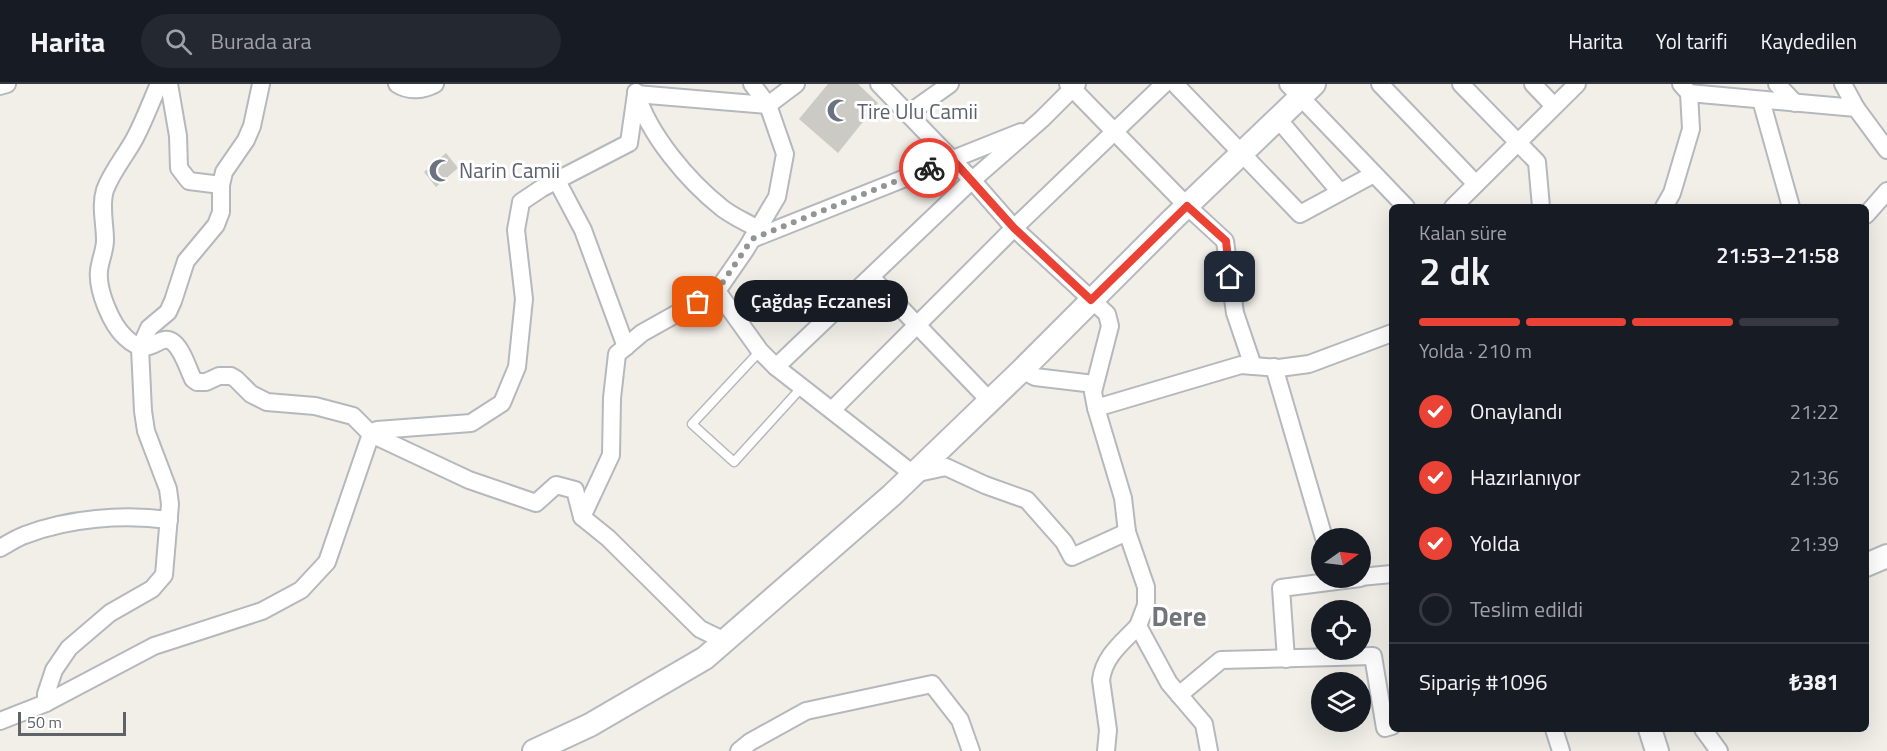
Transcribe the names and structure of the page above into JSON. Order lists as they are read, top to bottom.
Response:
{
  "districts": ["Dere"],
  "places": {
    "mosque": ["Tire Ulu Camii", "Narin Camii"],
    "other": ["Çağdaş Eczanesi"]
  },
  "scale_bar": "50 m",
  "north": "right",
  "page": {
    "header": "Harita",
    "search": "Burada ara",
    "nav": ["Harita", "Yol tarifi", "Kaydedilen"],
    "heading": ["2 dk", "Kalan süre", "21:53–21:58"],
    "panel": ["Sipariş #1096", "₺381"],
    "bubble": "Çağdaş Eczanesi",
    "bar": "Yolda · 210 m",
    "list": [
      ["Onaylandı", "21:22"],
      ["Hazırlanıyor", "21:36"],
      ["Yolda", "21:39"],
      "Teslim edildi"
    ],
    "scale": "50 m"
  }
}
